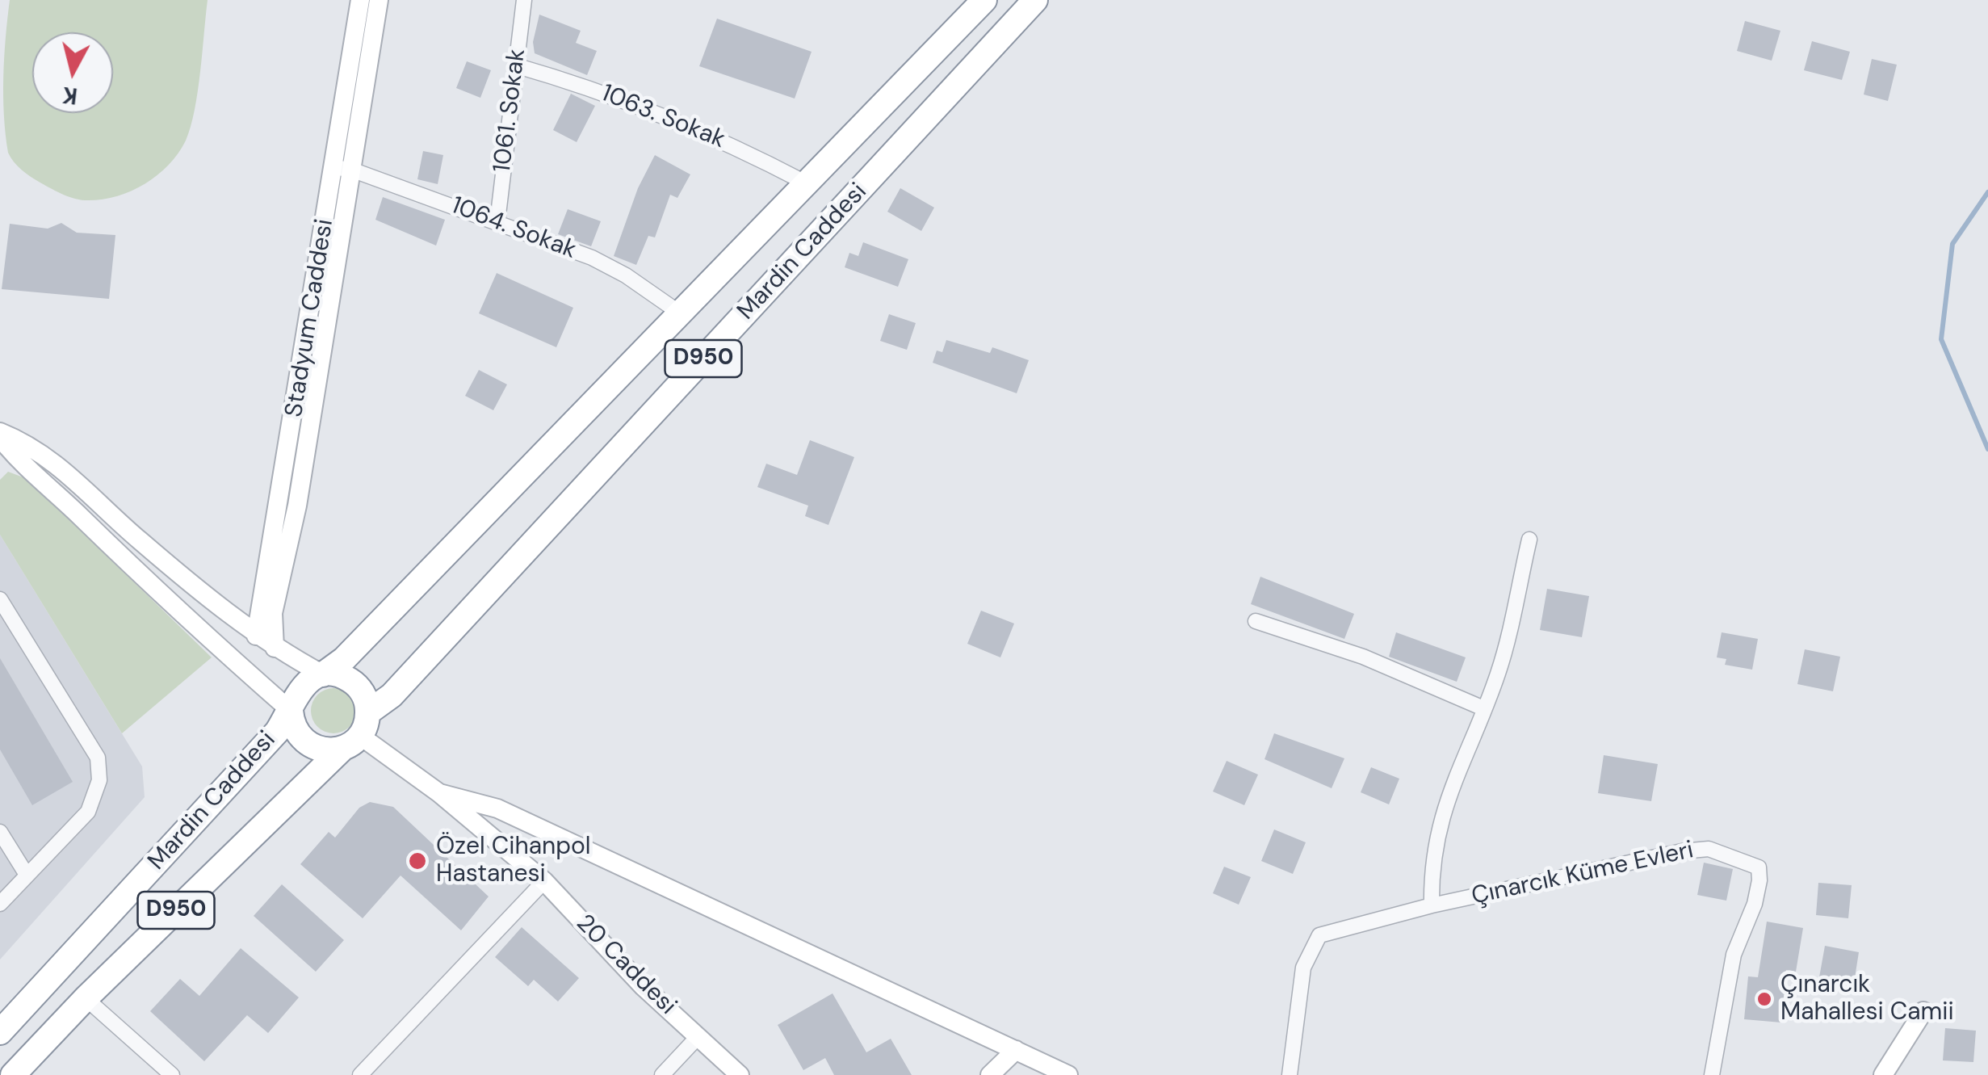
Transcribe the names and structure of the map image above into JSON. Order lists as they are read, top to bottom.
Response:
{
  "streets": {
    "highway": ["Mardin Caddesi", "D950"],
    "street": [
      "1061. Sokak",
      "1063. Sokak",
      "1064. Sokak",
      "Stadyum Caddesi",
      "Çınarcık Küme Evleri",
      "20 Caddesi"
    ]
  },
  "crossings": [
    ["1061. Sokak", "1063. Sokak"],
    ["1061. Sokak", "1064. Sokak"],
    ["1063. Sokak", "Mardin Caddesi"],
    ["1064. Sokak", "Mardin Caddesi"],
    ["1064. Sokak", "Stadyum Caddesi"],
    ["Mardin Caddesi", "20 Caddesi"]
  ],
  "places": ["Özel Cihanpol Hastanesi", "Çınarcık Mahallesi Camii"],
  "north": "bottom"
}
